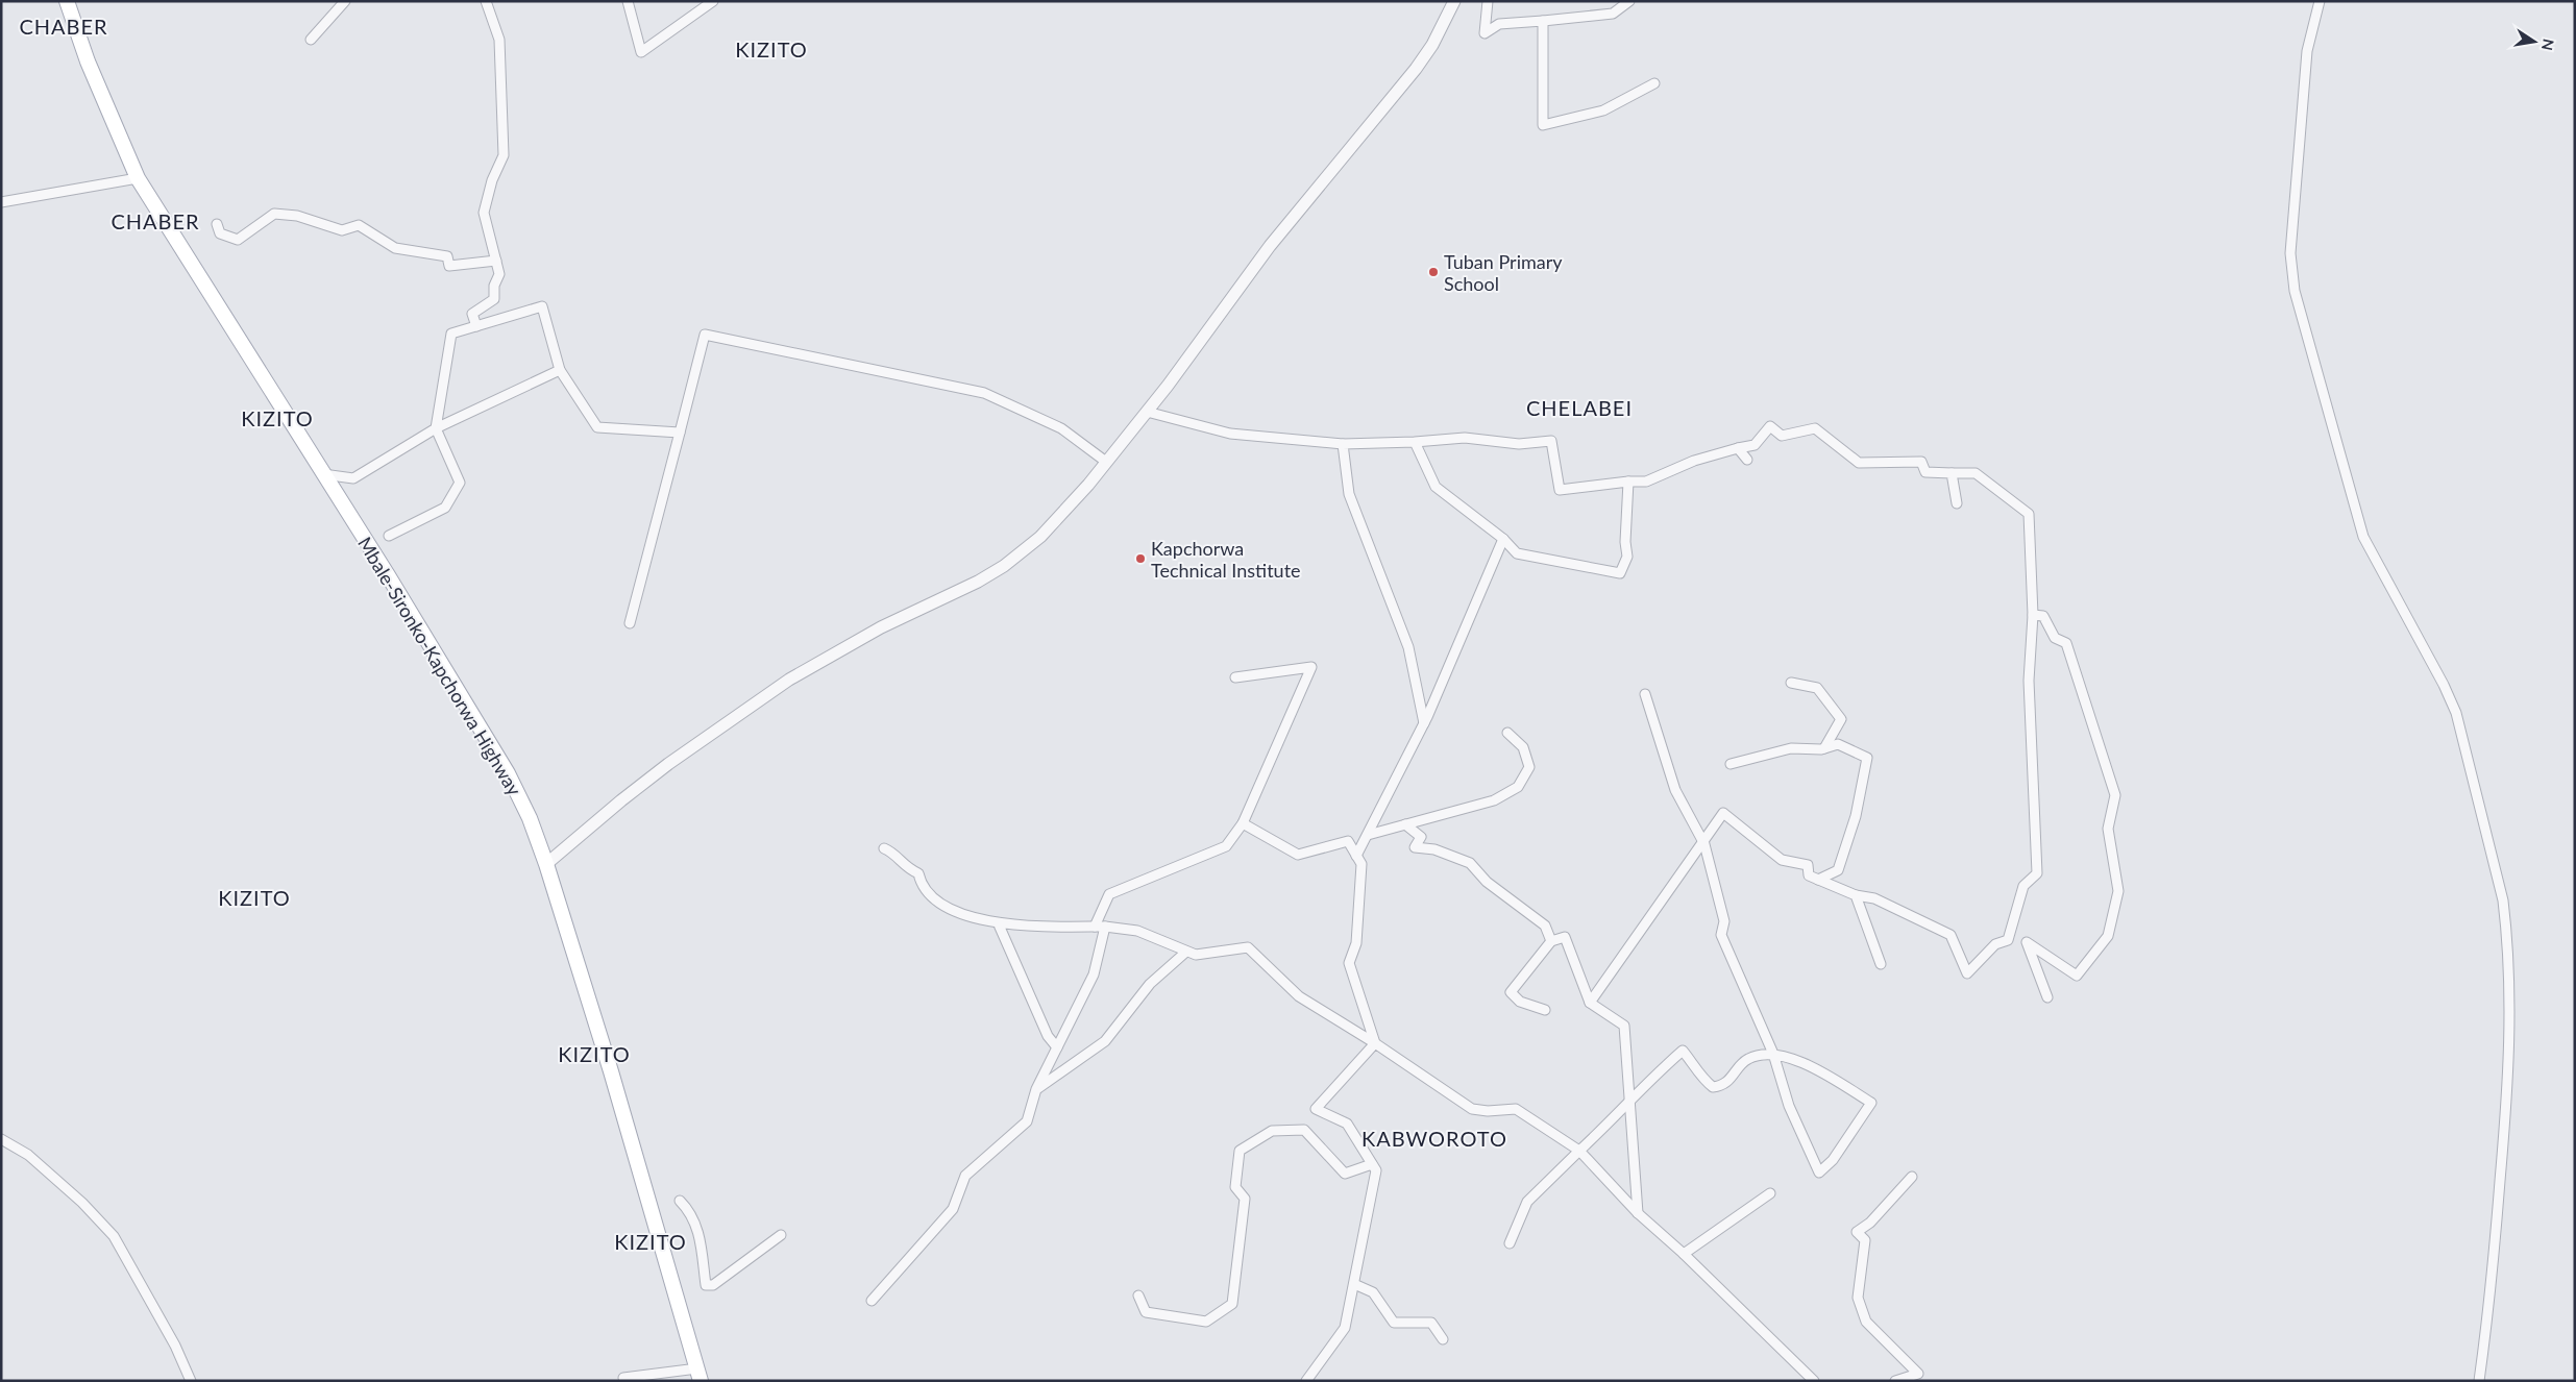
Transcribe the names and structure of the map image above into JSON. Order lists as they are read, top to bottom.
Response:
{
  "streets": {
    "main road": ["Mbale-Sironko-Kapchorwa Highway"]
  },
  "districts": [
    "CHABER",
    "KIZITO",
    "CHABER",
    "CHELABEI",
    "KIZITO",
    "KIZITO",
    "KIZITO",
    "KABWOROTO",
    "KIZITO"
  ],
  "places": ["Tuban Primary School", "Kapchorwa Technical Institute"],
  "north": "right"
}
